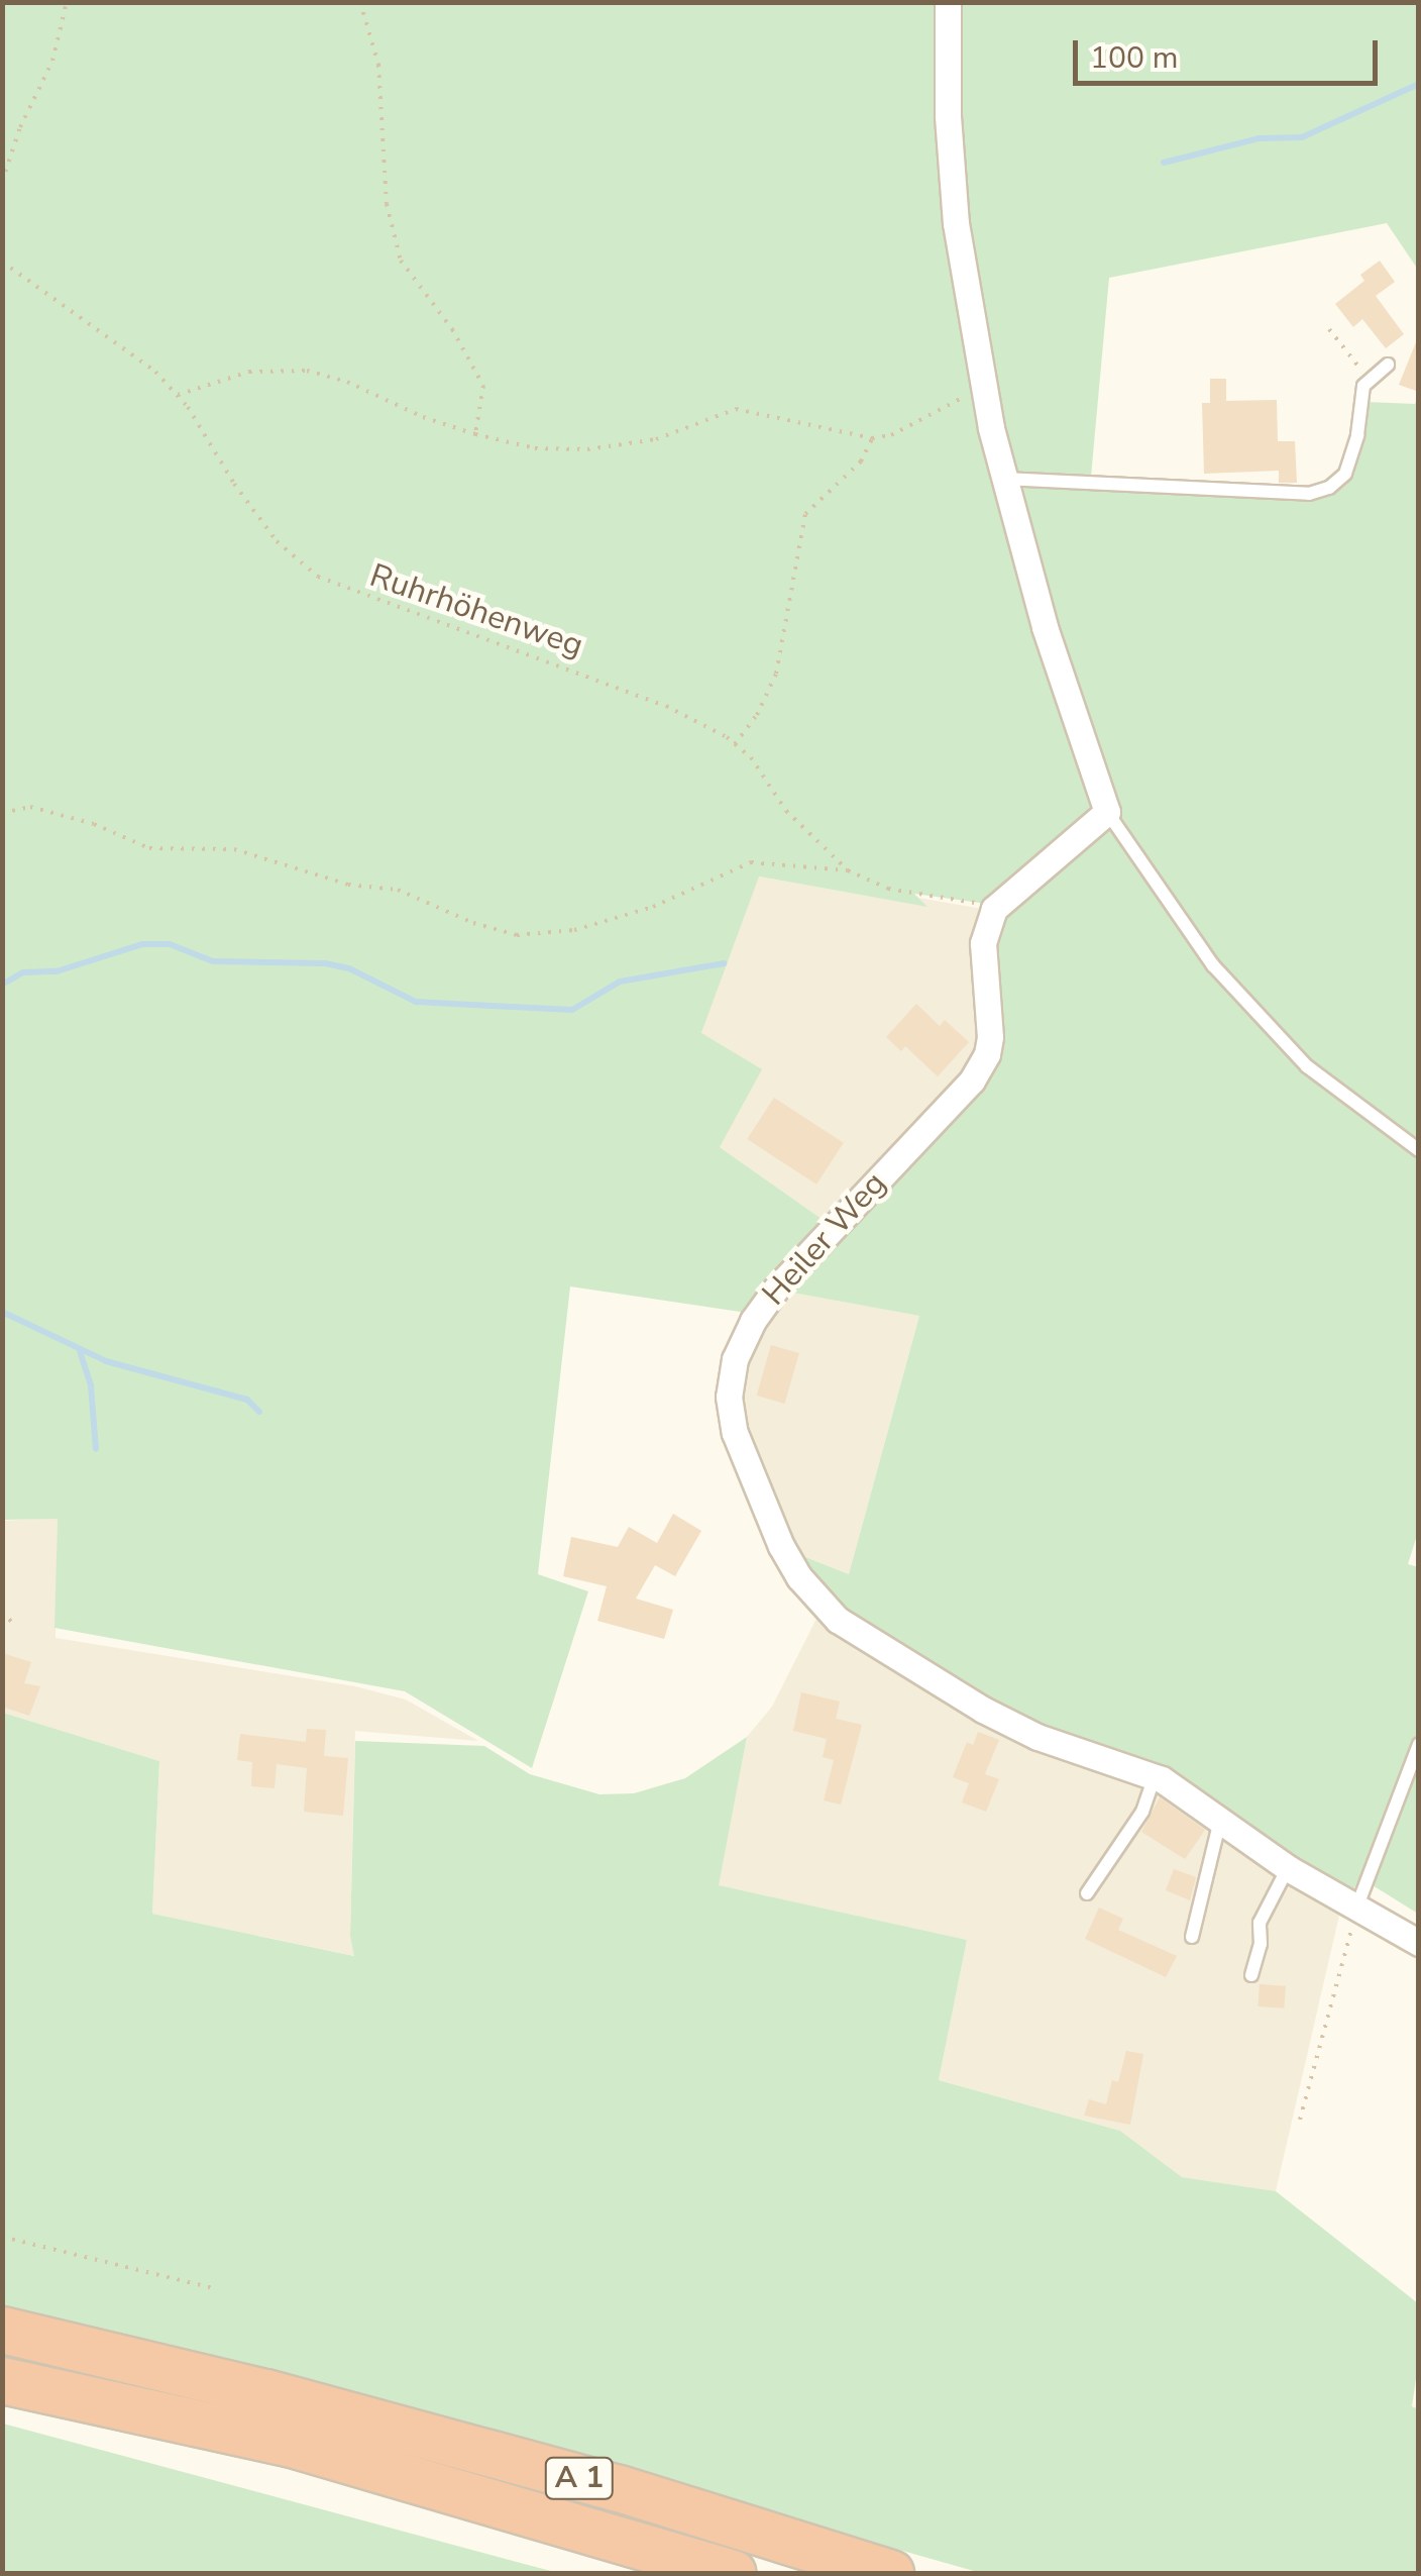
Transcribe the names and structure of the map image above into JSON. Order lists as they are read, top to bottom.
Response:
{
  "streets": {
    "highway": ["A 1"],
    "street": ["Heiler Weg"],
    "path": ["Ruhrhöhenweg"]
  },
  "crossings": [
    ["Ruhrhöhenweg", "Heiler Weg"]
  ],
  "scale_bar": "100 m"
}
